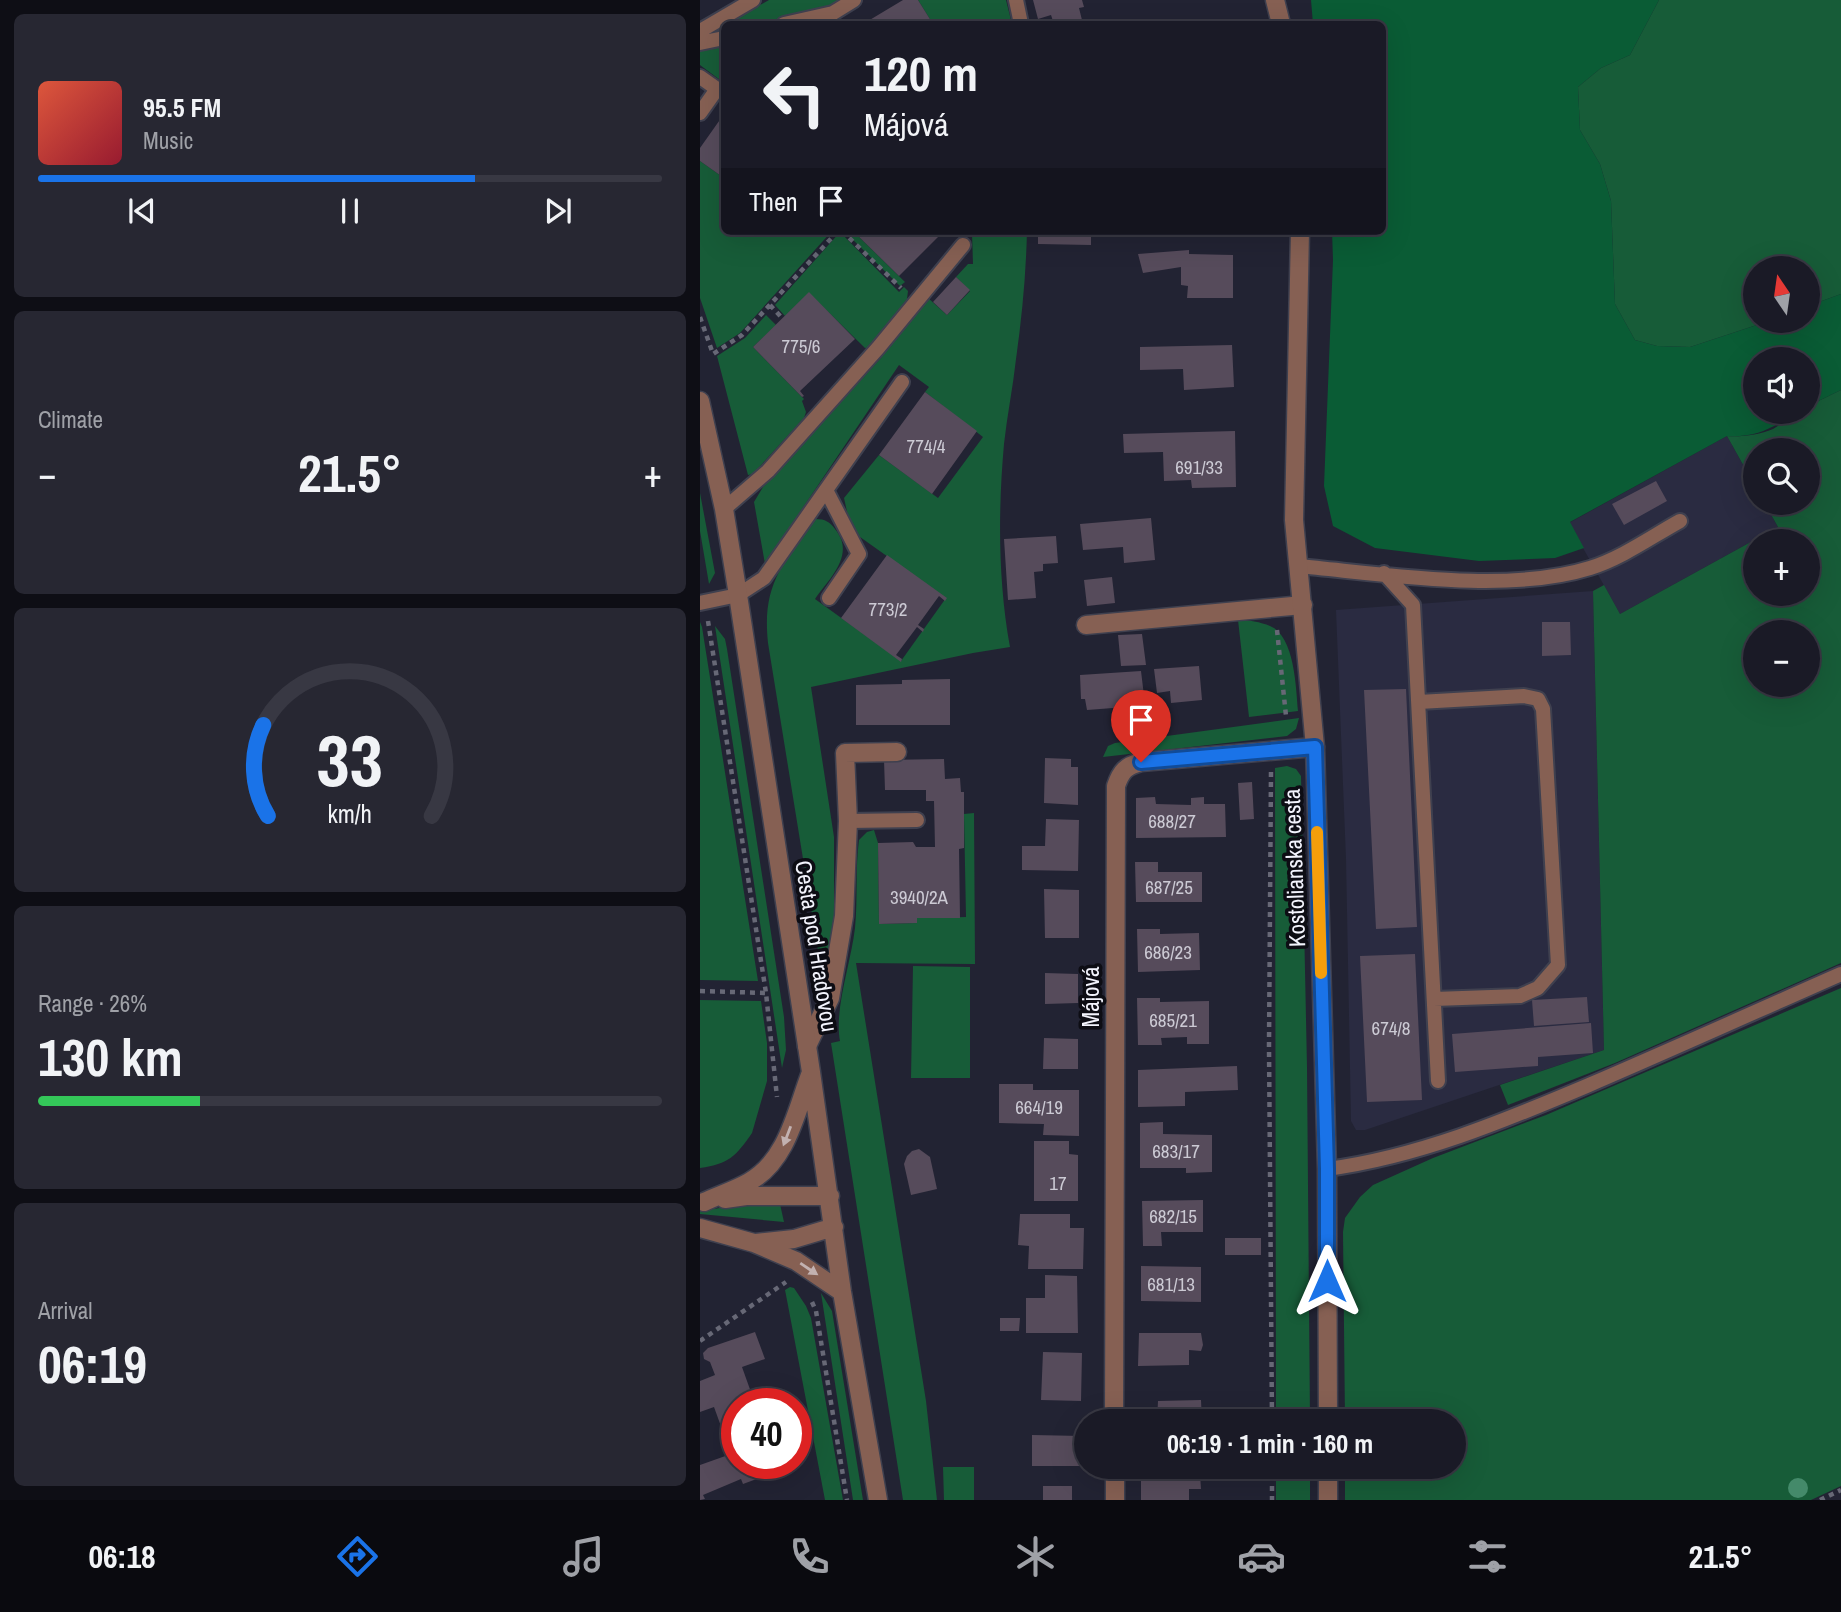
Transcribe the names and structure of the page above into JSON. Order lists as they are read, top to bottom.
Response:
{
  "streets": {
    "street": ["Kostolianska cesta", "Cesta pod Hradovou", "Májová"]
  },
  "crossings": [
    ["Kostolianska cesta", "Májová"]
  ],
  "house_numbers": [
    "775/6",
    "774/4",
    "691/33",
    "773/2",
    "688/27",
    "687/25",
    "3940/2A",
    "686/23",
    "685/21",
    "674/8",
    "664/19",
    "683/17",
    "17",
    "682/15",
    "681/13"
  ],
  "north": "top",
  "page": {
    "turn": ["120 m", "Májová"],
    "song": ["95.5 FM", "Music"],
    "then": "Then",
    "map_buttons": ["+", "−"],
    "tile": [
      "Climate",
      ["Range · 26%", "130 km"],
      ["Arrival", "06:19"]
    ],
    "heat": ["−", "21.5°", "+"],
    "limit": "40",
    "trip": "06:19 · 1 min · 160 m",
    "tabs": ["06:18", "21.5°"],
    "gauge": ["33", "km/h"]
  }
}
